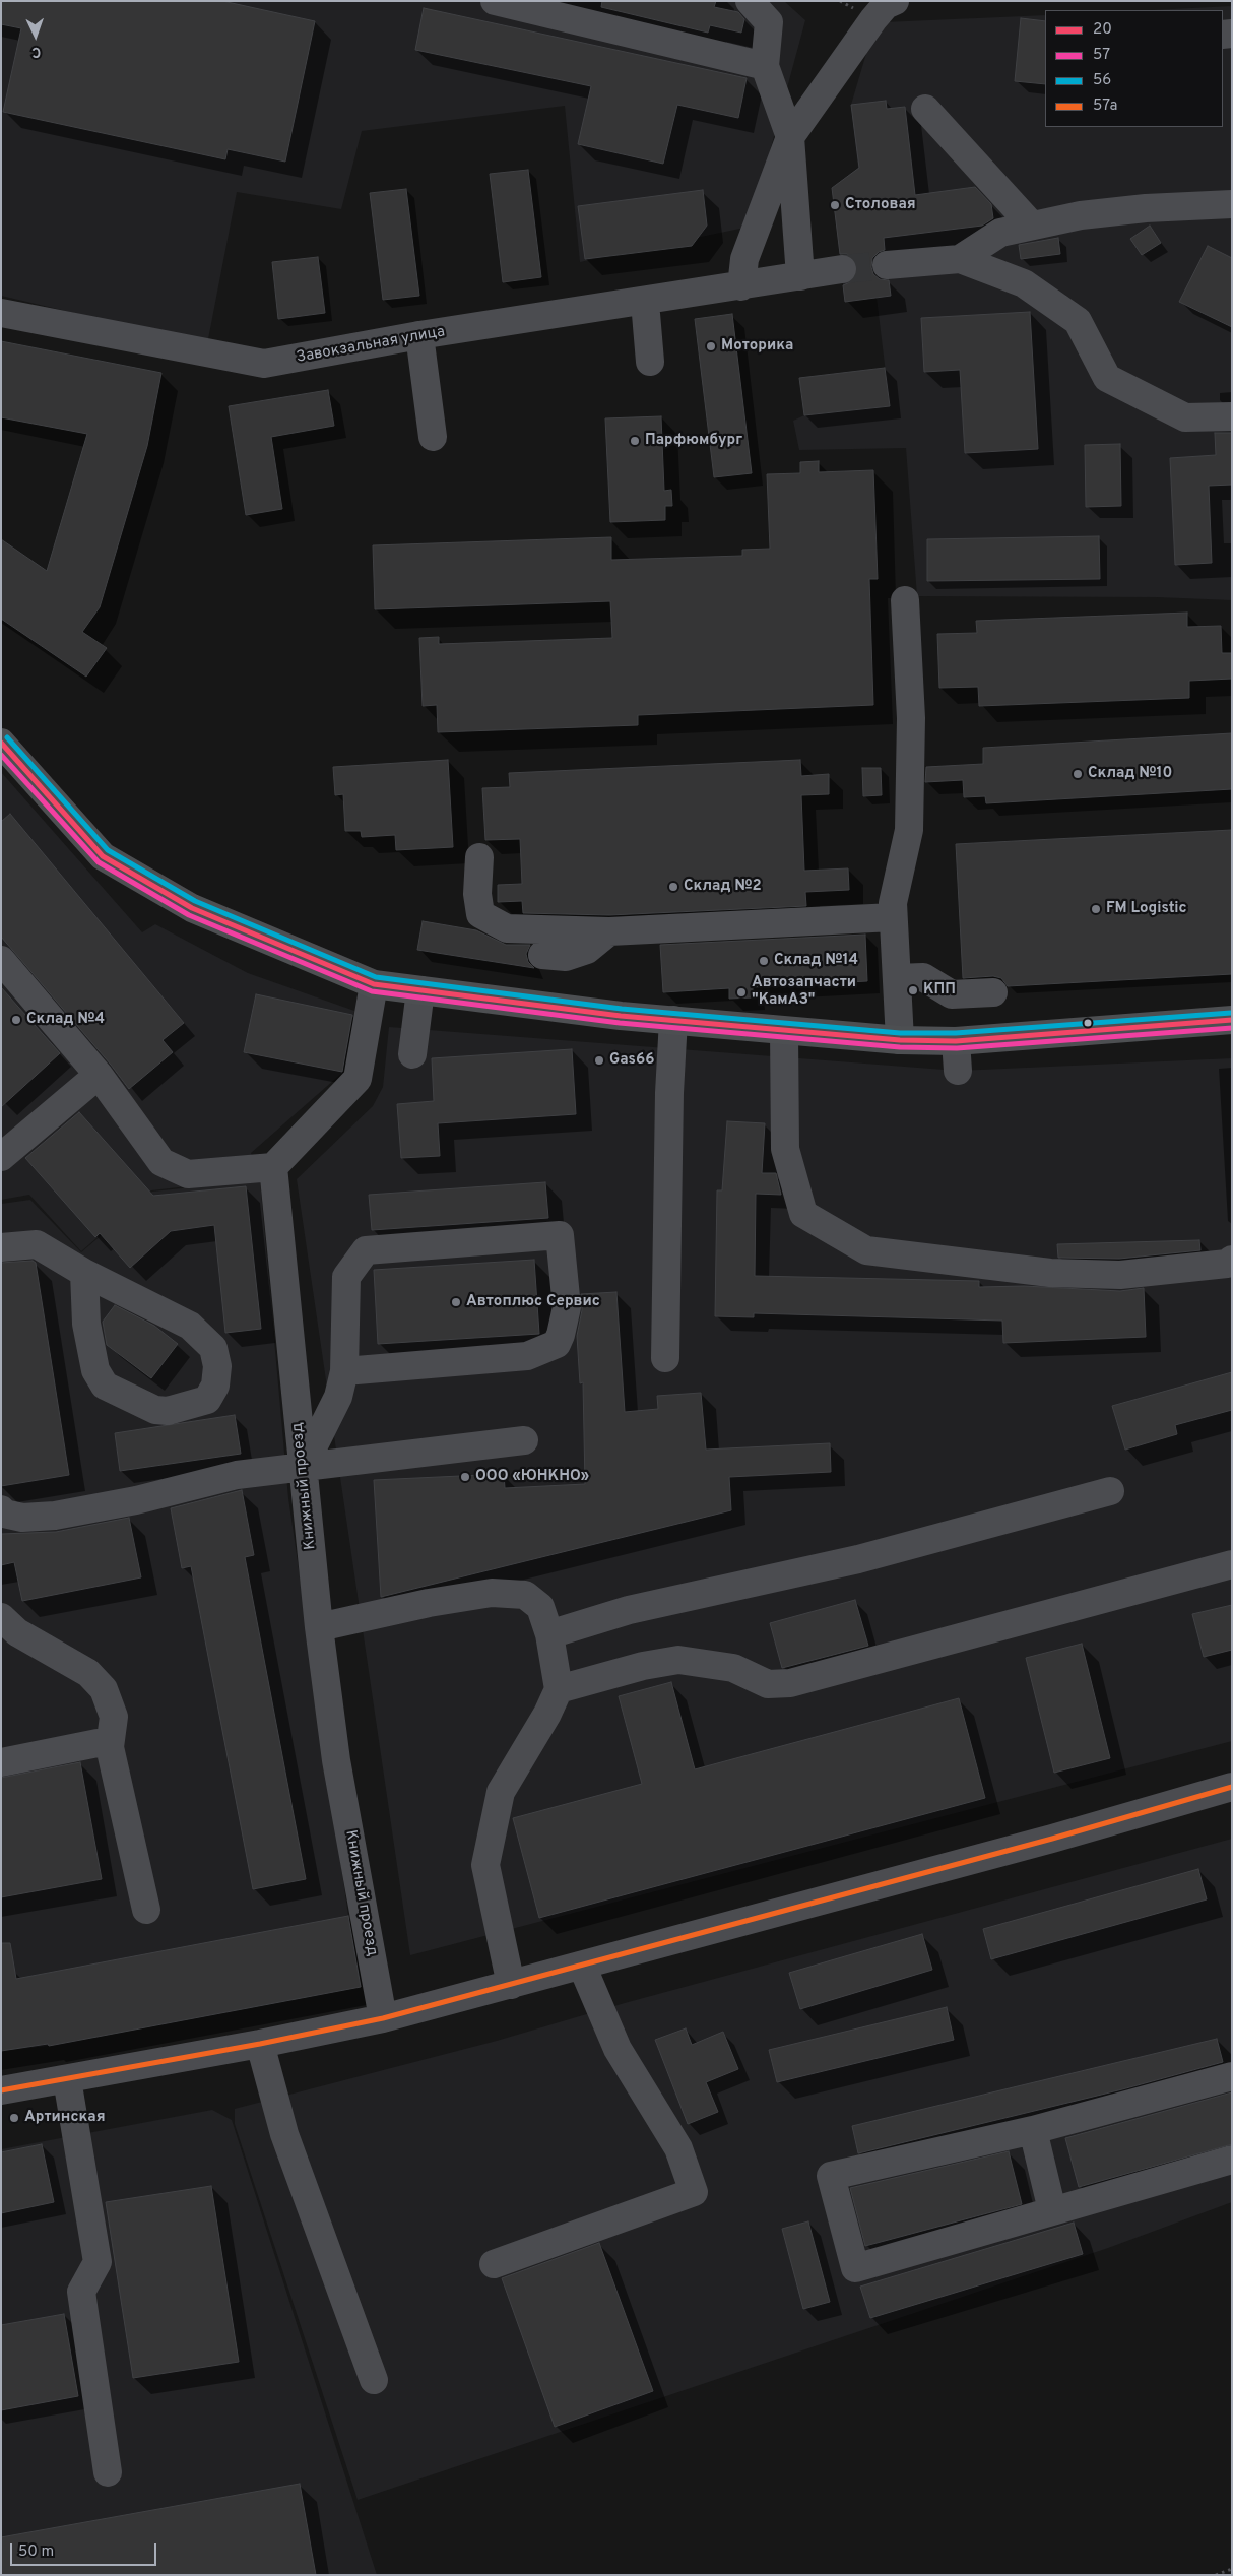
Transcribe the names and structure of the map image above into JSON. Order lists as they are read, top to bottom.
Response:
{
  "streets": {
    "street": ["Завокзальная улица", "Книжный проезд"]
  },
  "places": [
    "Столовая",
    "Моторика",
    "Парфюмбург",
    "Склад №10",
    "Склад №2",
    "FM Logistic",
    "Склад №14",
    "КПП",
    "Автозапчасти \"КамАЗ\"",
    "Склад №4",
    "Gas66",
    "Автоплюс Сервис",
    "ООО «ЮНКНО»",
    "Артинская"
  ],
  "lines": [
    "transit line 56",
    "transit line 20",
    "transit line 57",
    "transit line 57а"
  ],
  "legend": [
    "20",
    "57",
    "56",
    "57а"
  ],
  "scale_bar": "50 m",
  "north": "bottom"
}
